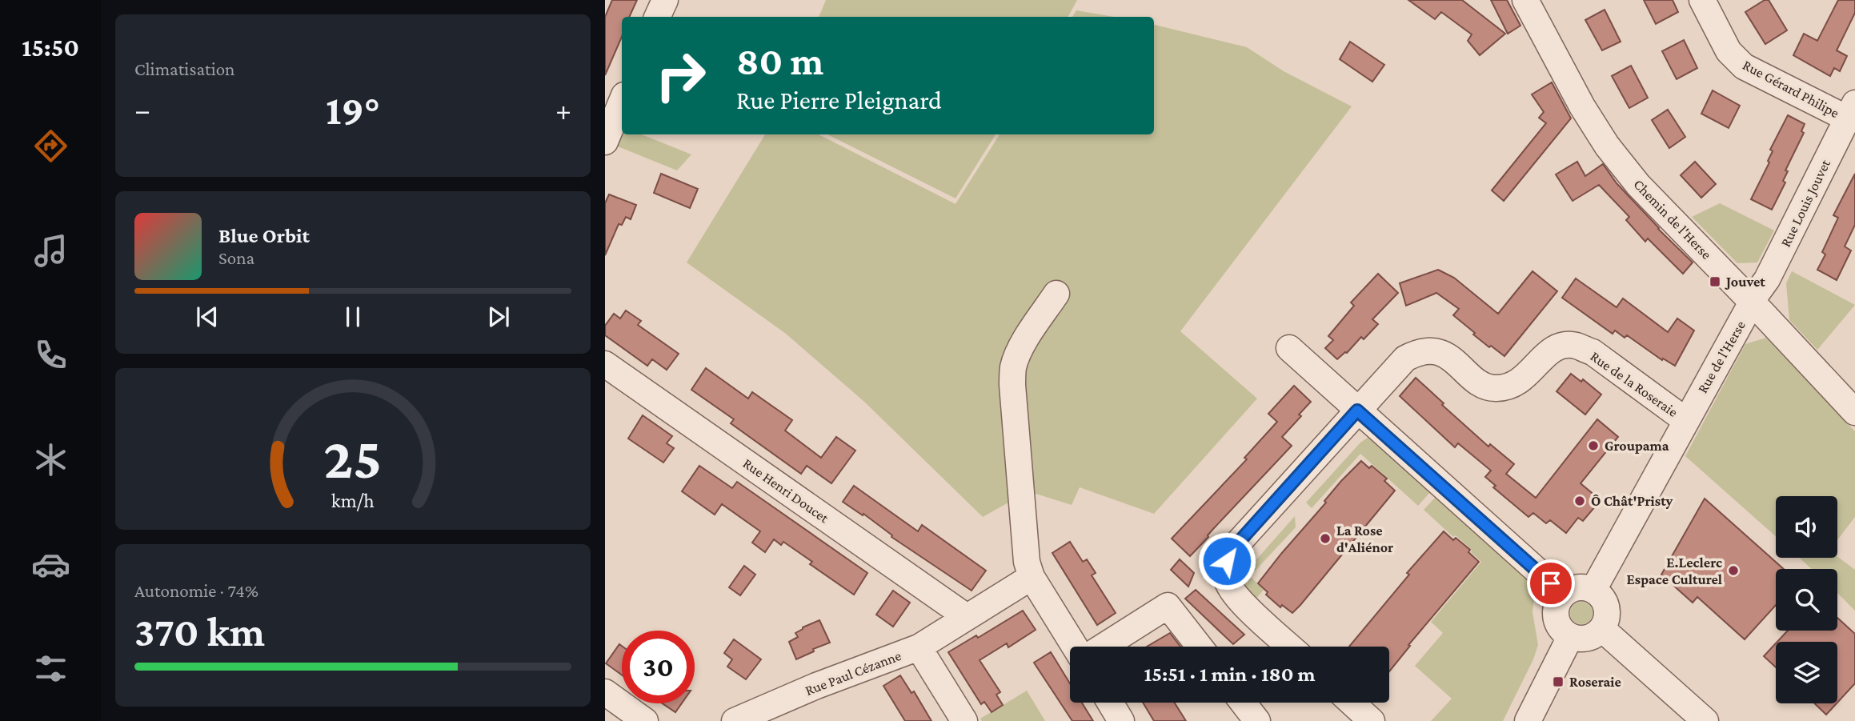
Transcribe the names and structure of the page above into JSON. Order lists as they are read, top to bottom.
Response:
{
  "streets": {
    "street": [
      "Rue Gérard Philipe",
      "Rue Louis Jouvet",
      "Chemin de l'Herse",
      "Rue de l'Herse",
      "Rue de la Roseraie",
      "Rue Henri Doucet",
      "Rue Paul Cézanne"
    ]
  },
  "crossings": [
    ["Rue Gérard Philipe", "Rue Louis Jouvet"],
    ["Rue Louis Jouvet", "Chemin de l'Herse"],
    ["Rue Louis Jouvet", "Rue de l'Herse"],
    ["Chemin de l'Herse", "Rue de l'Herse"],
    ["Rue de l'Herse", "Rue de la Roseraie"],
    ["Rue Henri Doucet", "Rue Paul Cézanne"]
  ],
  "places": {
    "transit": ["Jouvet", "Roseraie"],
    "other": [
      "Groupama",
      "Ô Chât'Pristy",
      "La Rose d'Aliénor",
      "E.Leclerc Espace Culturel"
    ]
  },
  "page": {
    "tabs": "15:50",
    "tile": [
      "Climatisation",
      ["Autonomie · 74%", "370 km"]
    ],
    "turn": ["80 m", "Rue Pierre Pleignard"],
    "heat": ["−", "19°", "+"],
    "song": ["Blue Orbit", "Sona"],
    "limit": "30",
    "trip": "15:51 · 1 min · 180 m",
    "gauge": ["25", "km/h"]
  }
}
